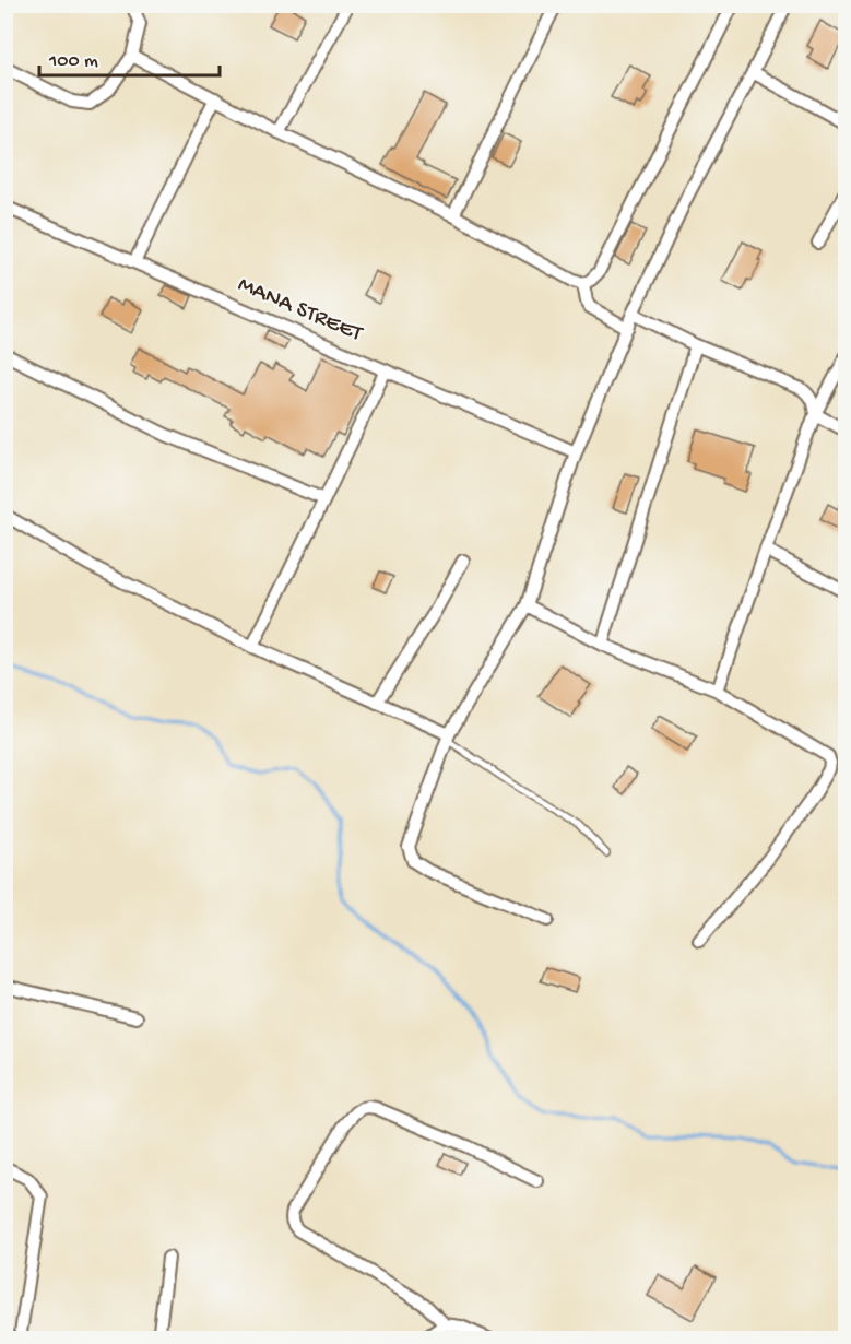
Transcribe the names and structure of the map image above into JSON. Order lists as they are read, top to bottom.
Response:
{
  "streets": {
    "street": ["MANA STREET"]
  },
  "scale_bar": "100 m"
}
